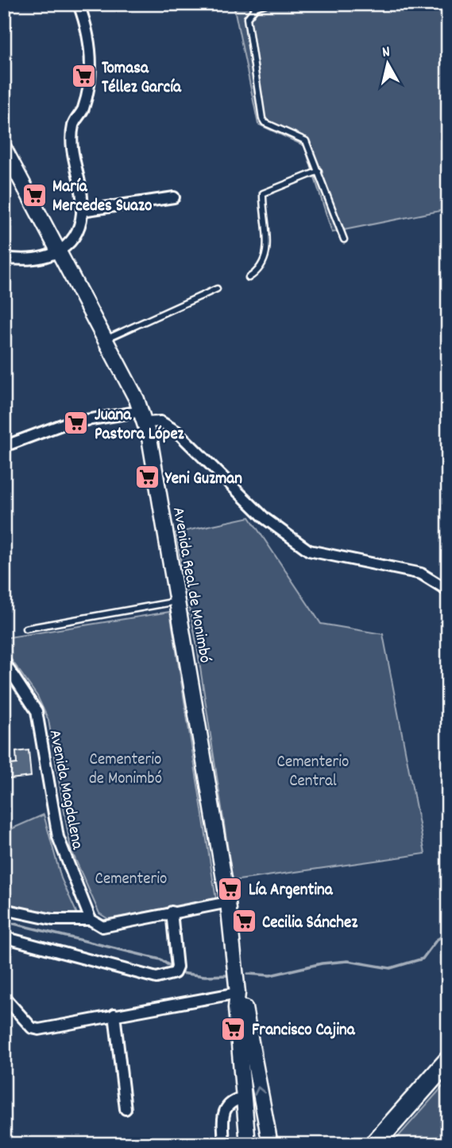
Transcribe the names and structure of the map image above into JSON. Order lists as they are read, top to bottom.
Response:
{
  "streets": {
    "street": ["Avenida Real de Monimbó", "Avenida Magdalena"]
  },
  "parks": ["Cementerio de Monimbó", "Cementerio Central", "Cementerio"],
  "places": {
    "supermarket": [
      "Tomasa Téllez García",
      "María Mercedes Suazo",
      "Juana Pastora López",
      "Yeni Guzman",
      "Lía Argentina",
      "Cecilia Sánchez",
      "Francisco Cajina"
    ]
  },
  "north": "top"
}
